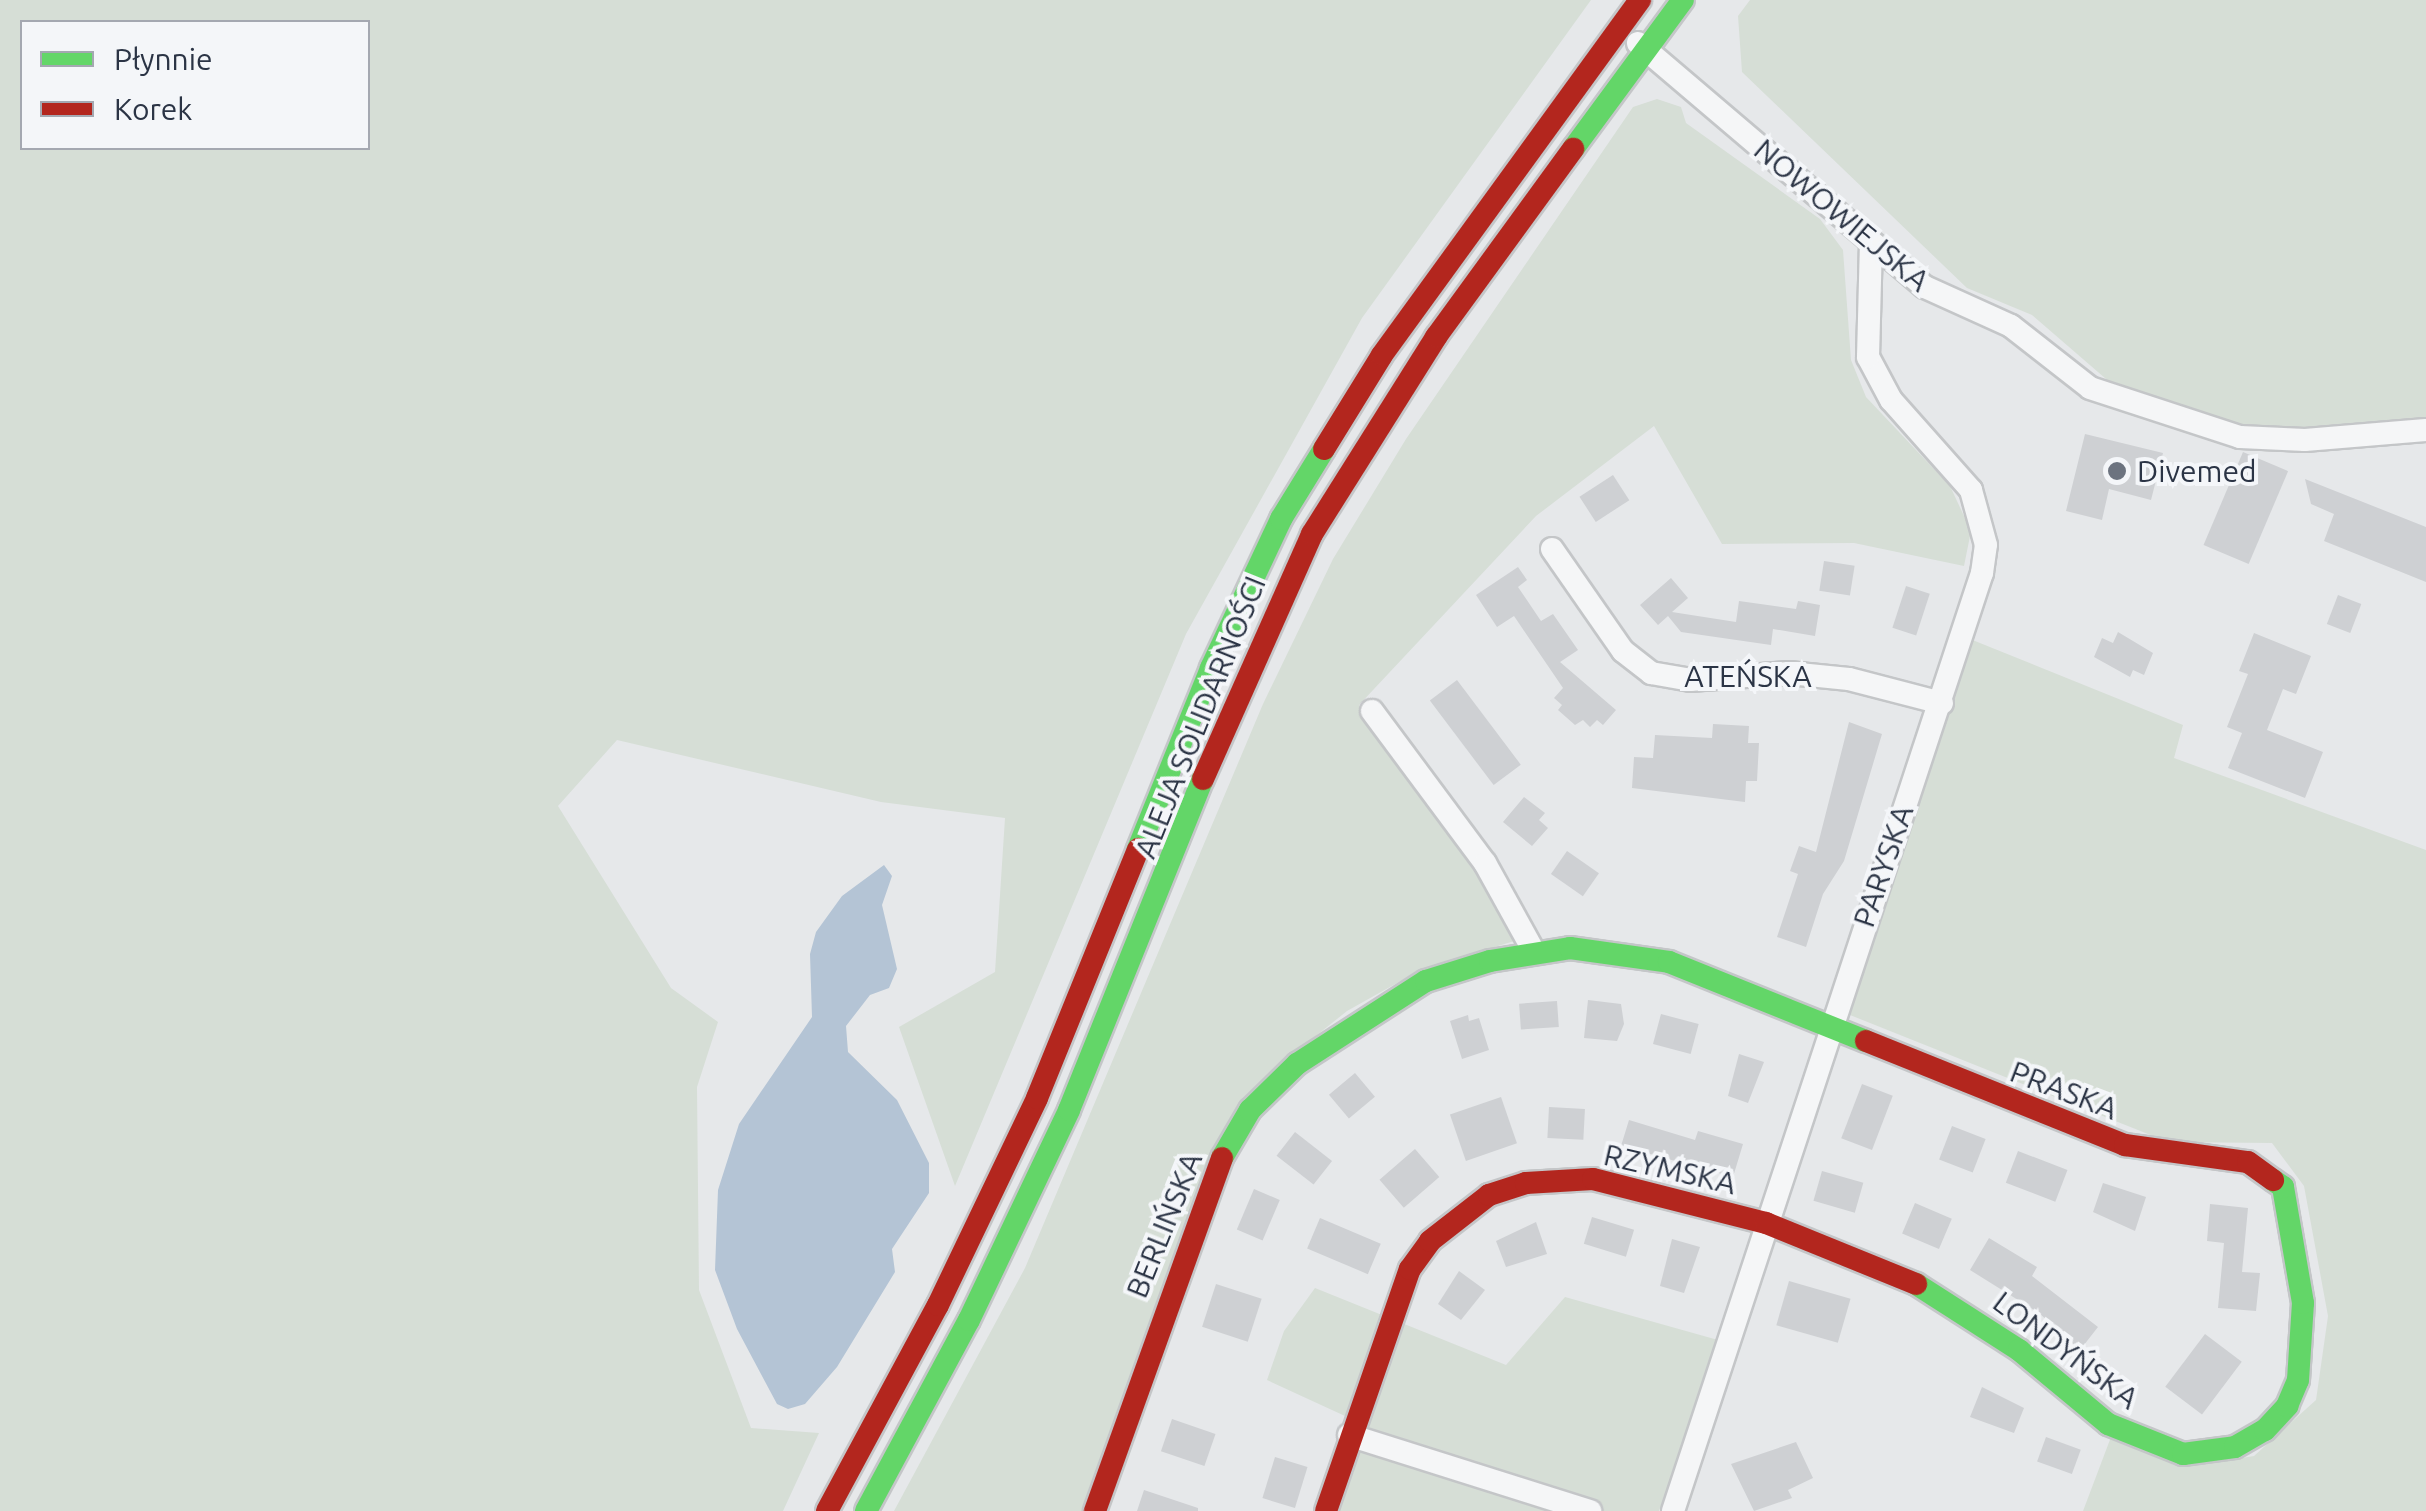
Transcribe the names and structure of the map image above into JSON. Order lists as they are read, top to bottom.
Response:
{
  "streets": {
    "main road": [
      "ALEJA SOLIDARNOŚCI",
      "PRASKA",
      "RZYMSKA",
      "BERLIŃSKA",
      "LONDYŃSKA"
    ],
    "street": ["NOWOWIEJSKA", "ATEŃSKA", "PARYSKA"]
  },
  "crossings": [
    ["NOWOWIEJSKA", "ALEJA SOLIDARNOŚCI"],
    ["NOWOWIEJSKA", "PARYSKA"],
    ["ATEŃSKA", "PARYSKA"],
    ["PARYSKA", "PRASKA"],
    ["PARYSKA", "RZYMSKA"],
    ["PARYSKA", "BERLIŃSKA"],
    ["PARYSKA", "LONDYŃSKA"],
    ["PRASKA", "BERLIŃSKA"],
    ["PRASKA", "LONDYŃSKA"],
    ["RZYMSKA", "LONDYŃSKA"]
  ],
  "places": ["Divemed"],
  "legend": ["Płynnie", "Korek"]
}
